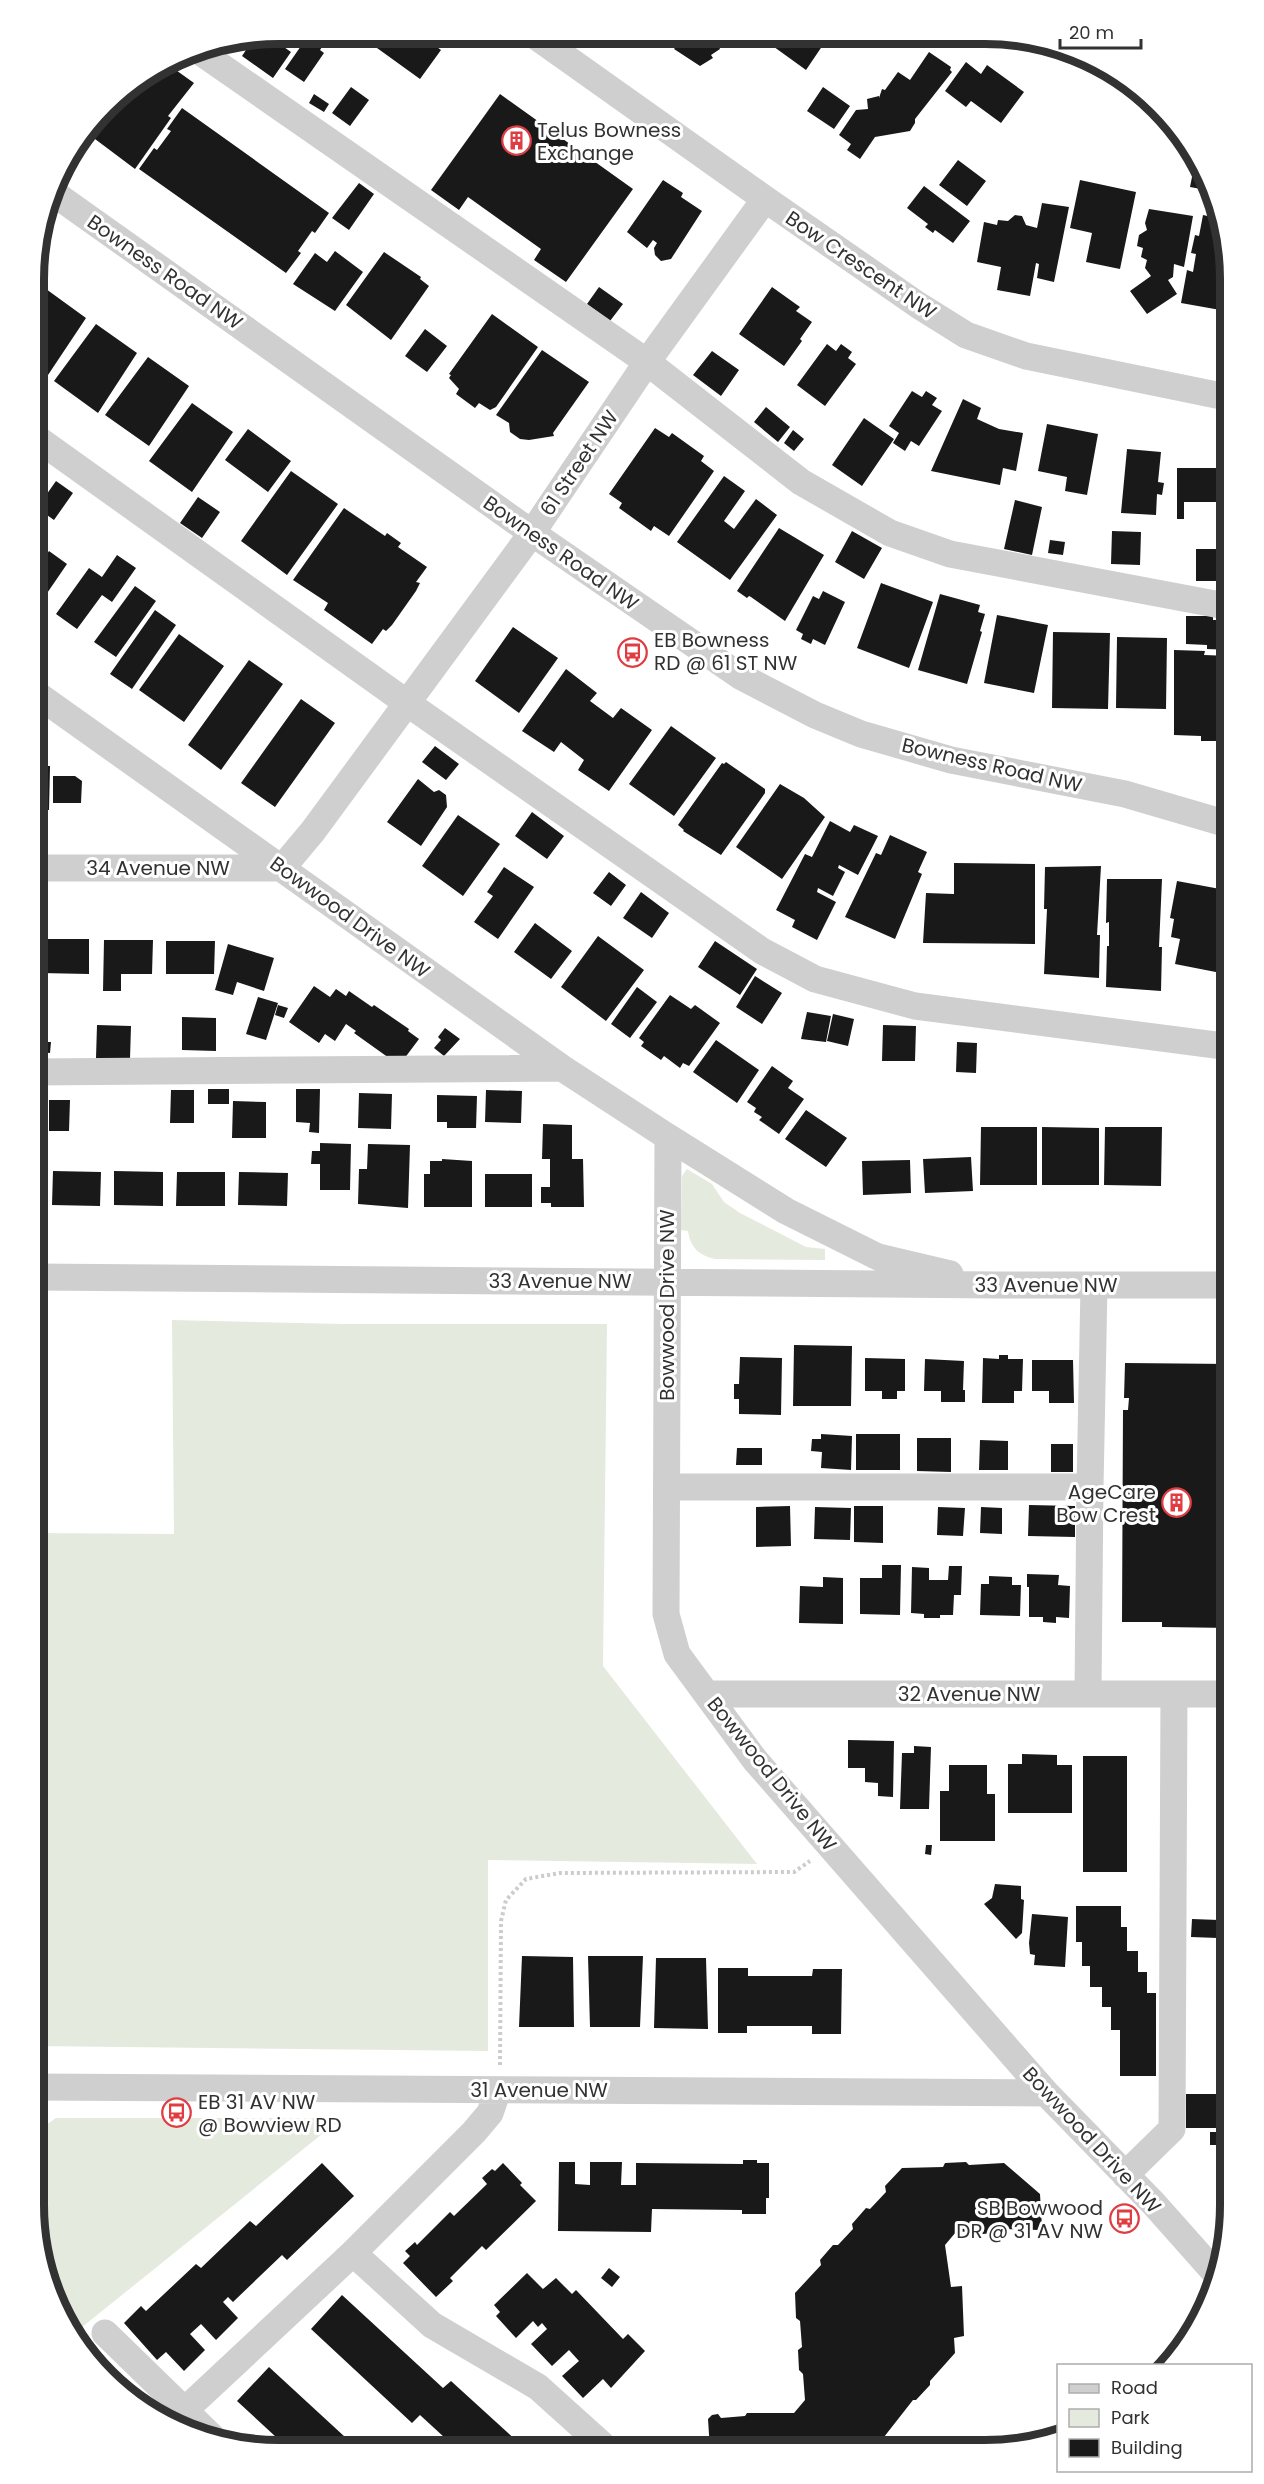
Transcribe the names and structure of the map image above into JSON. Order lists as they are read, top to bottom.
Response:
{
  "streets": {
    "street": [
      "Bow Crescent NW",
      "Bowness Road NW",
      "61 Street NW",
      "34 Avenue NW",
      "Bowwood Drive NW",
      "33 Avenue NW",
      "32 Avenue NW",
      "31 Avenue NW"
    ]
  },
  "crossings": [
    ["Bow Crescent NW", "61 Street NW"],
    ["Bowness Road NW", "61 Street NW"],
    ["61 Street NW", "34 Avenue NW"],
    ["61 Street NW", "Bowwood Drive NW"],
    ["34 Avenue NW", "Bowwood Drive NW"],
    ["Bowwood Drive NW", "33 Avenue NW"],
    ["Bowwood Drive NW", "32 Avenue NW"],
    ["Bowwood Drive NW", "31 Avenue NW"]
  ],
  "places": {
    "building": ["Telus Bowness Exchange", "AgeCare Bow Crest"],
    "bus stop": ["EB Bowness RD @ 61 ST NW", "EB 31 AV NW @ Bowview RD", "SB Bowwood DR @ 31 AV NW"]
  },
  "legend": ["Road", "Park", "Building"],
  "scale_bar": "20 m"
}
